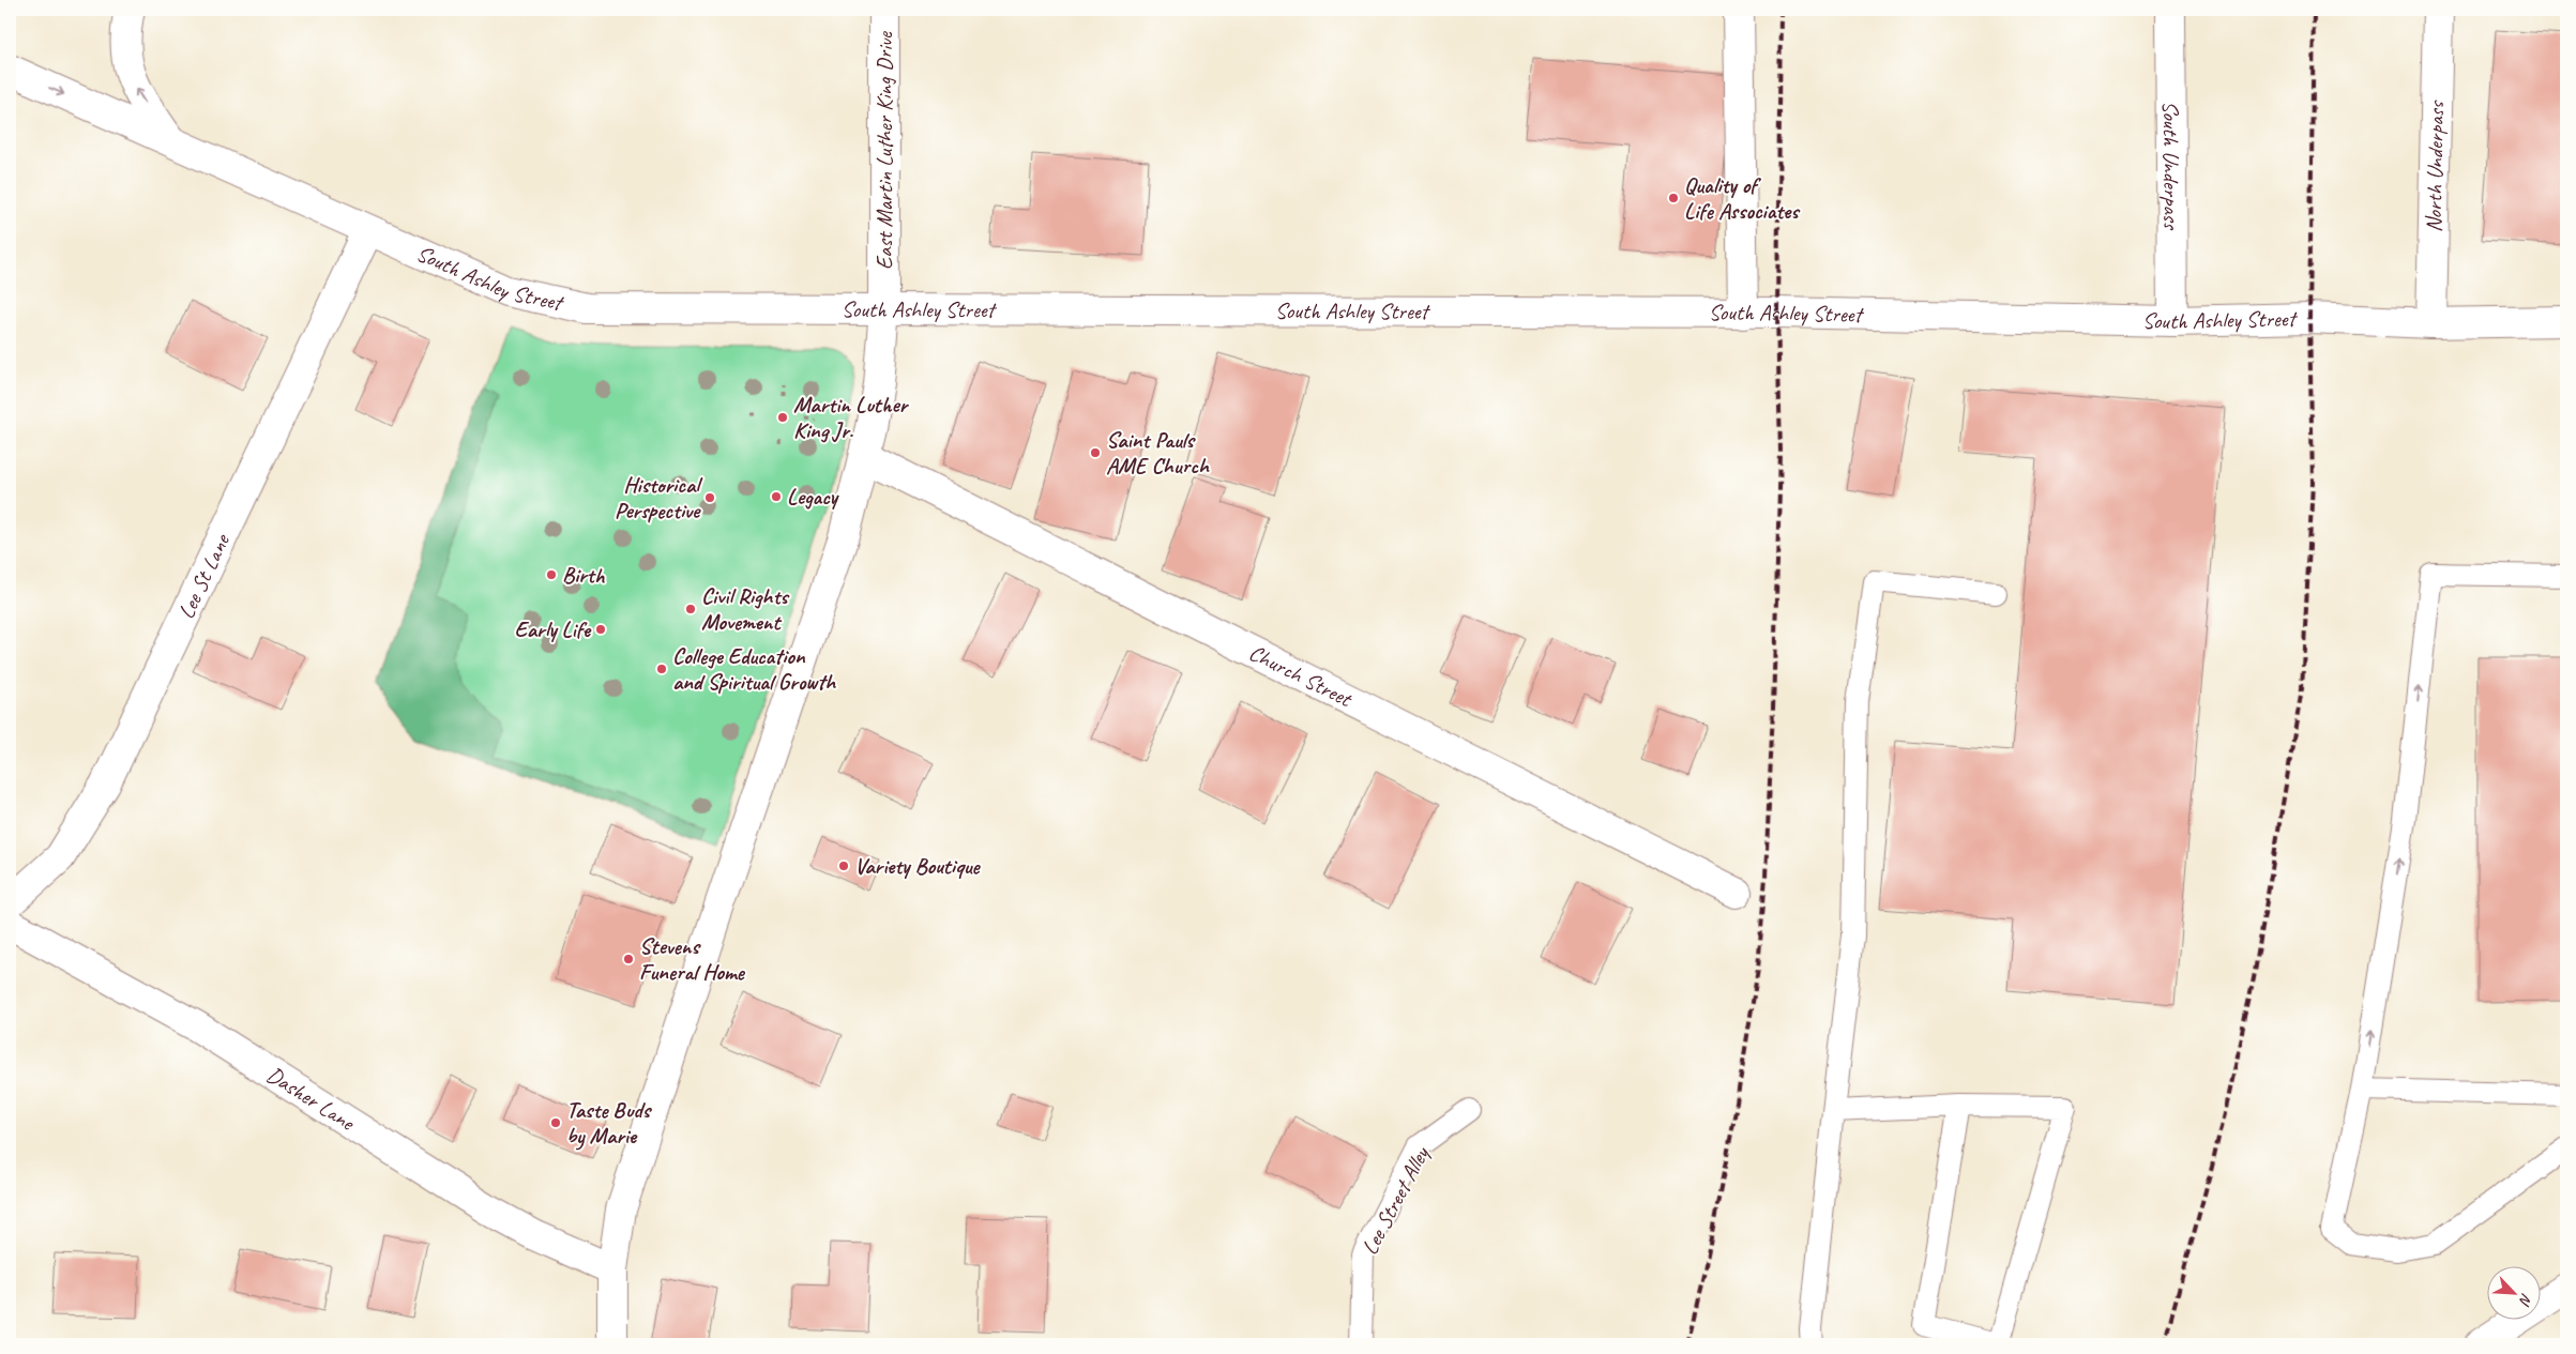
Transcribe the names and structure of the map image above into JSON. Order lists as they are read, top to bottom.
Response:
{
  "streets": {
    "street": [
      "East Martin Luther King Drive",
      "South Underpass",
      "North Underpass",
      "South Ashley Street",
      "Lee St Lane",
      "Church Street",
      "Dasher Lane"
    ],
    "lane": ["Lee Street Alley"]
  },
  "crossings": [
    ["East Martin Luther King Drive", "South Ashley Street"],
    ["East Martin Luther King Drive", "Church Street"],
    ["East Martin Luther King Drive", "Dasher Lane"],
    ["South Underpass", "South Ashley Street"],
    ["North Underpass", "South Ashley Street"],
    ["South Ashley Street", "Lee St Lane"]
  ],
  "places": [
    "Quality of Life Associates",
    "Martin Luther King Jr.",
    "Saint Pauls AME Church",
    "Legacy",
    "Historical Perspective",
    "Birth",
    "Civil Rights Movement",
    "Early Life",
    "College Education and Spiritual Growth",
    "Variety Boutique",
    "Stevens Funeral Home",
    "Taste Buds by Marie"
  ],
  "north": "bottom right"
}
